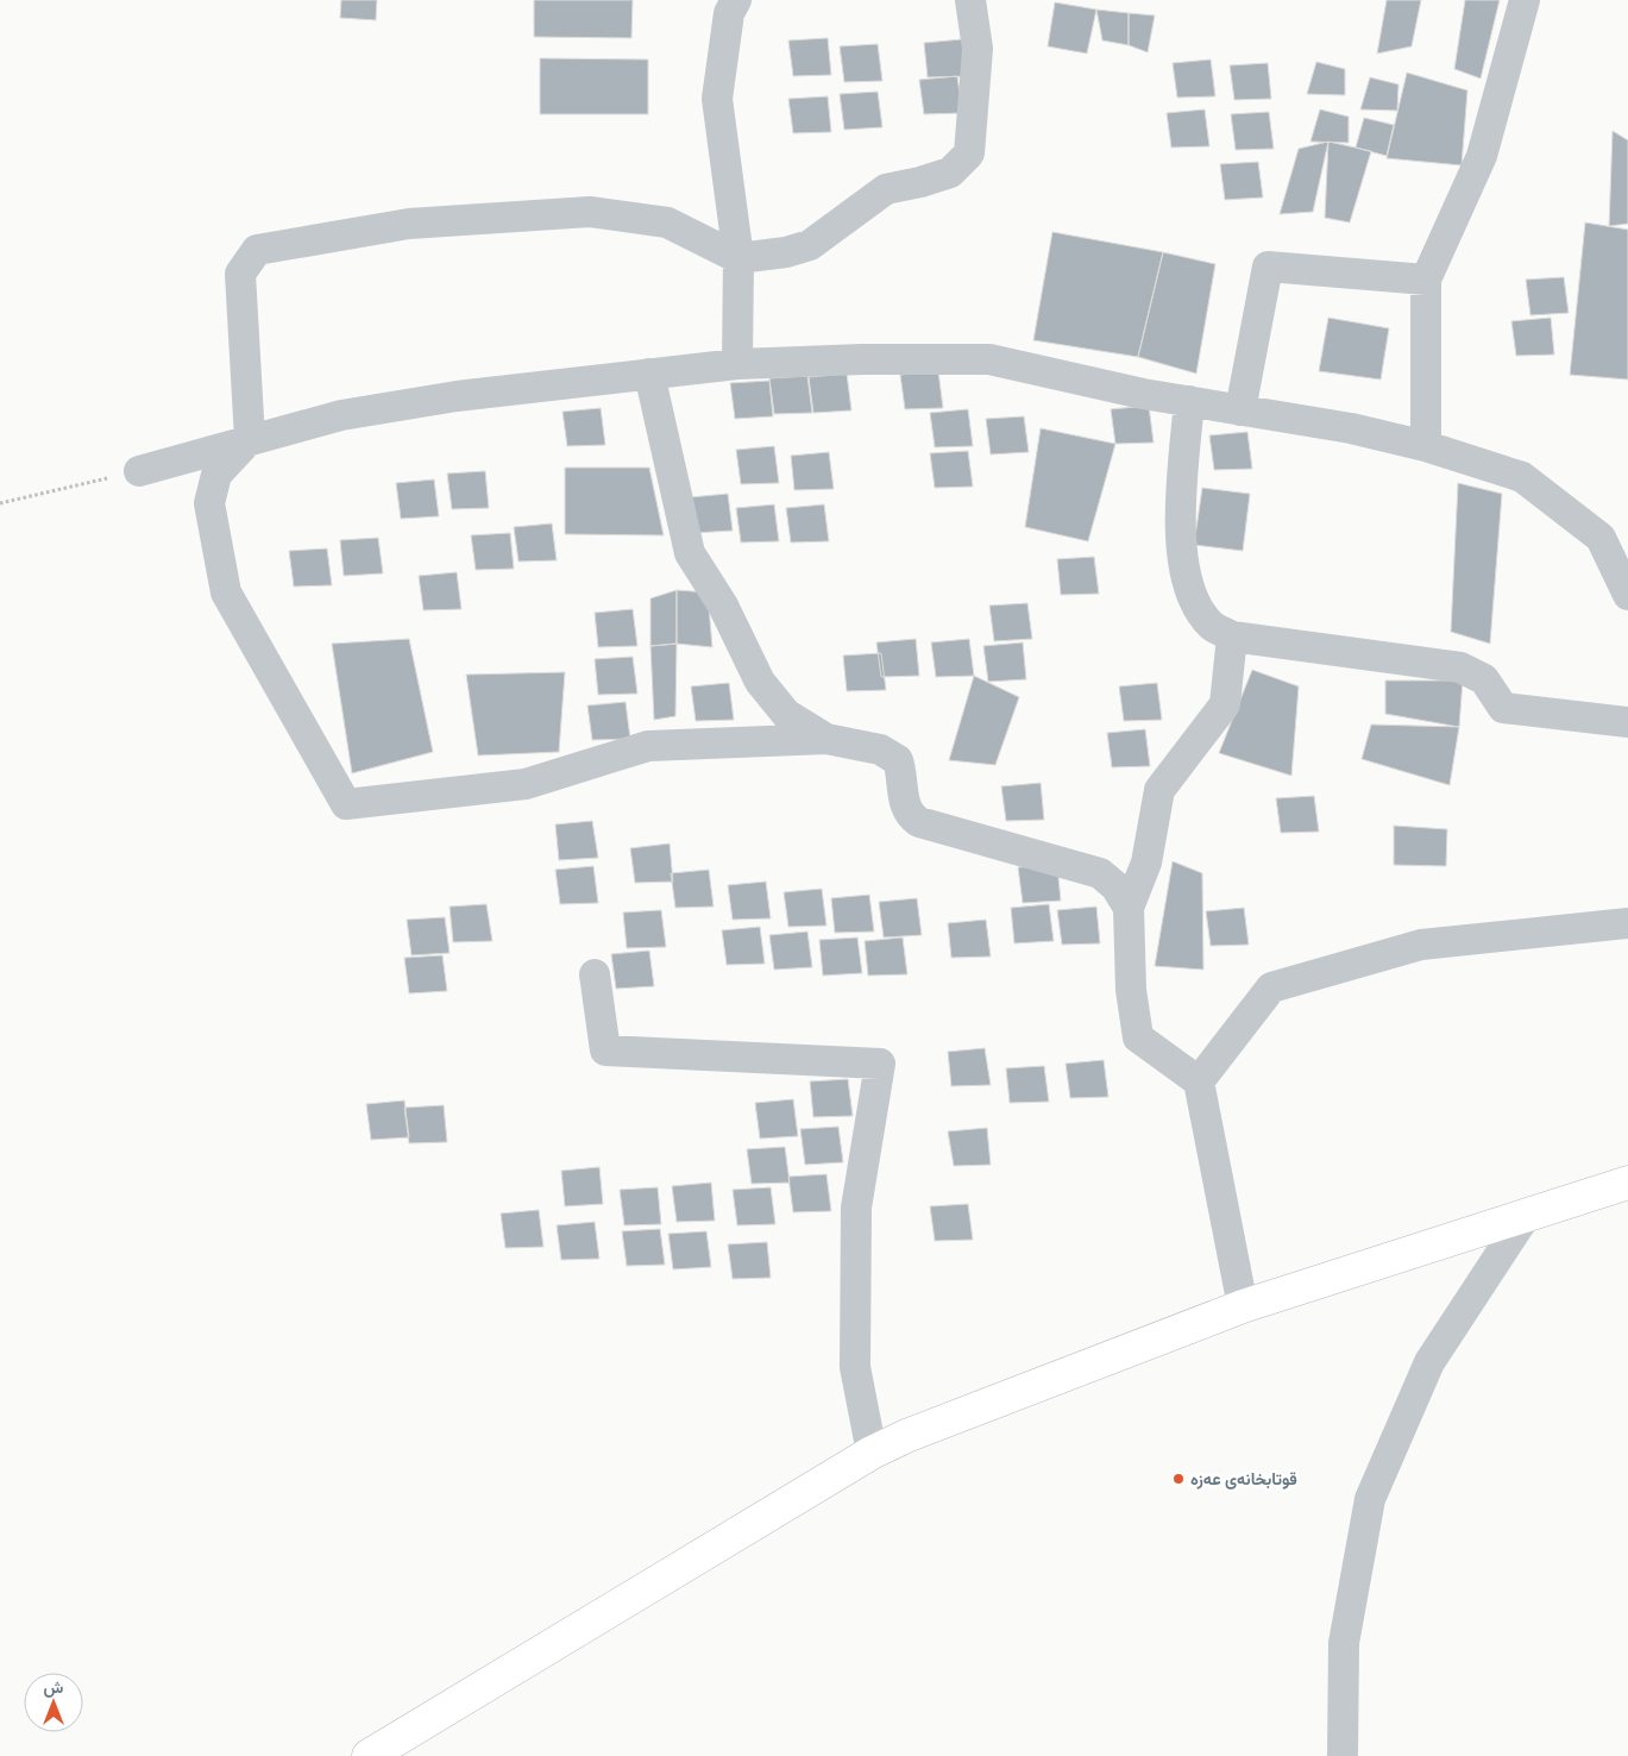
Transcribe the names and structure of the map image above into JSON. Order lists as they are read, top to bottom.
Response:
{
  "places": ["قوتابخانەی عەزە"],
  "north": "top"
}
